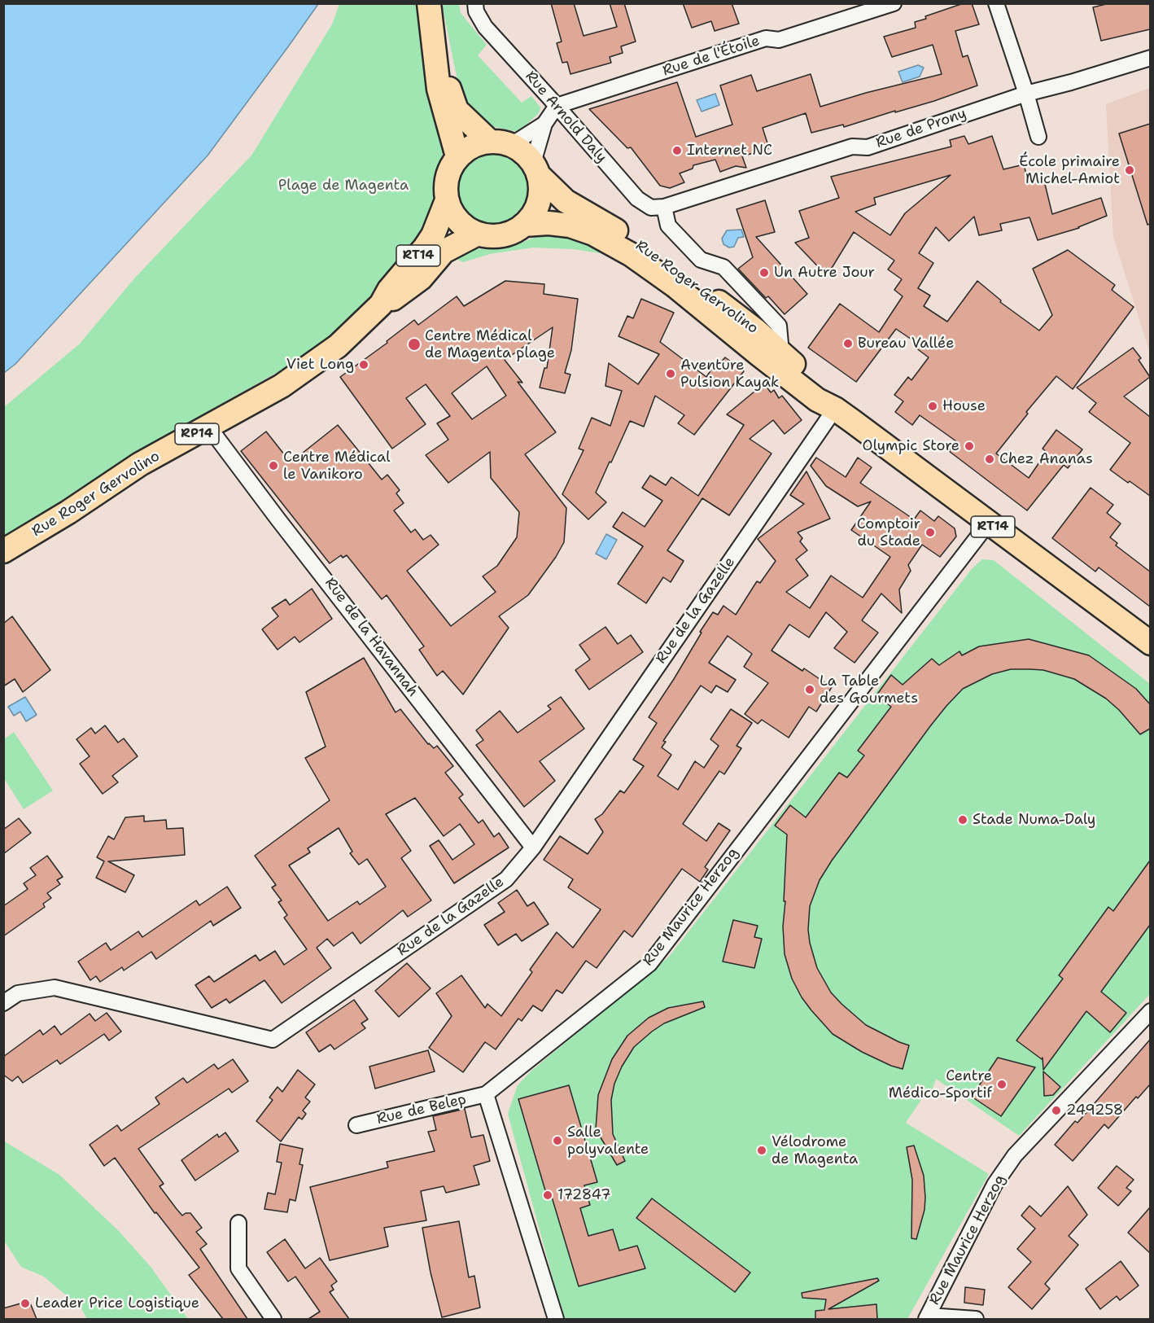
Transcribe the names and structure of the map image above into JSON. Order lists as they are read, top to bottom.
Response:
{
  "streets": {
    "main road": ["RT14", "Rue Roger Gervolino", "RP14"],
    "street": [
      "Rue de l'Étoile",
      "Rue Arnold Daly",
      "Rue de Prony",
      "Rue de la Gazelle",
      "Rue de la Havannah",
      "Rue Maurice Herzog",
      "Rue de Belep"
    ]
  },
  "crossings": [
    ["Rue de l'Étoile", "Rue Arnold Daly"],
    ["Rue Arnold Daly", "Rue de Prony"],
    ["Rue Arnold Daly", "Rue Roger Gervolino"],
    ["Rue de Prony", "Rue Roger Gervolino"],
    ["Rue Roger Gervolino", "Rue de la Gazelle"],
    ["Rue Roger Gervolino", "Rue de la Havannah"],
    ["Rue Roger Gervolino", "Rue Maurice Herzog"],
    ["Rue de la Gazelle", "Rue de la Havannah"],
    ["Rue Maurice Herzog", "Rue de Belep"]
  ],
  "parks": ["Plage de Magenta"],
  "places": [
    "Internet NC",
    "École primaire Michel-Amiot",
    "Un Autre Jour",
    "Bureau Vallée",
    "Centre Médical de Magenta plage",
    "Viet Long",
    "Aventure Pulsion Kayak",
    "House",
    "Olympic Store",
    "Chez Ananas",
    "Centre Médical le Vanikoro",
    "Comptoir du Stade",
    "La Table des Gourmets",
    "Stade Numa-Daly",
    "Centre Médico-Sportif",
    "249258",
    "Salle polyvalente",
    "Vélodrome de Magenta",
    "172847",
    "Leader Price Logistique"
  ]
}
